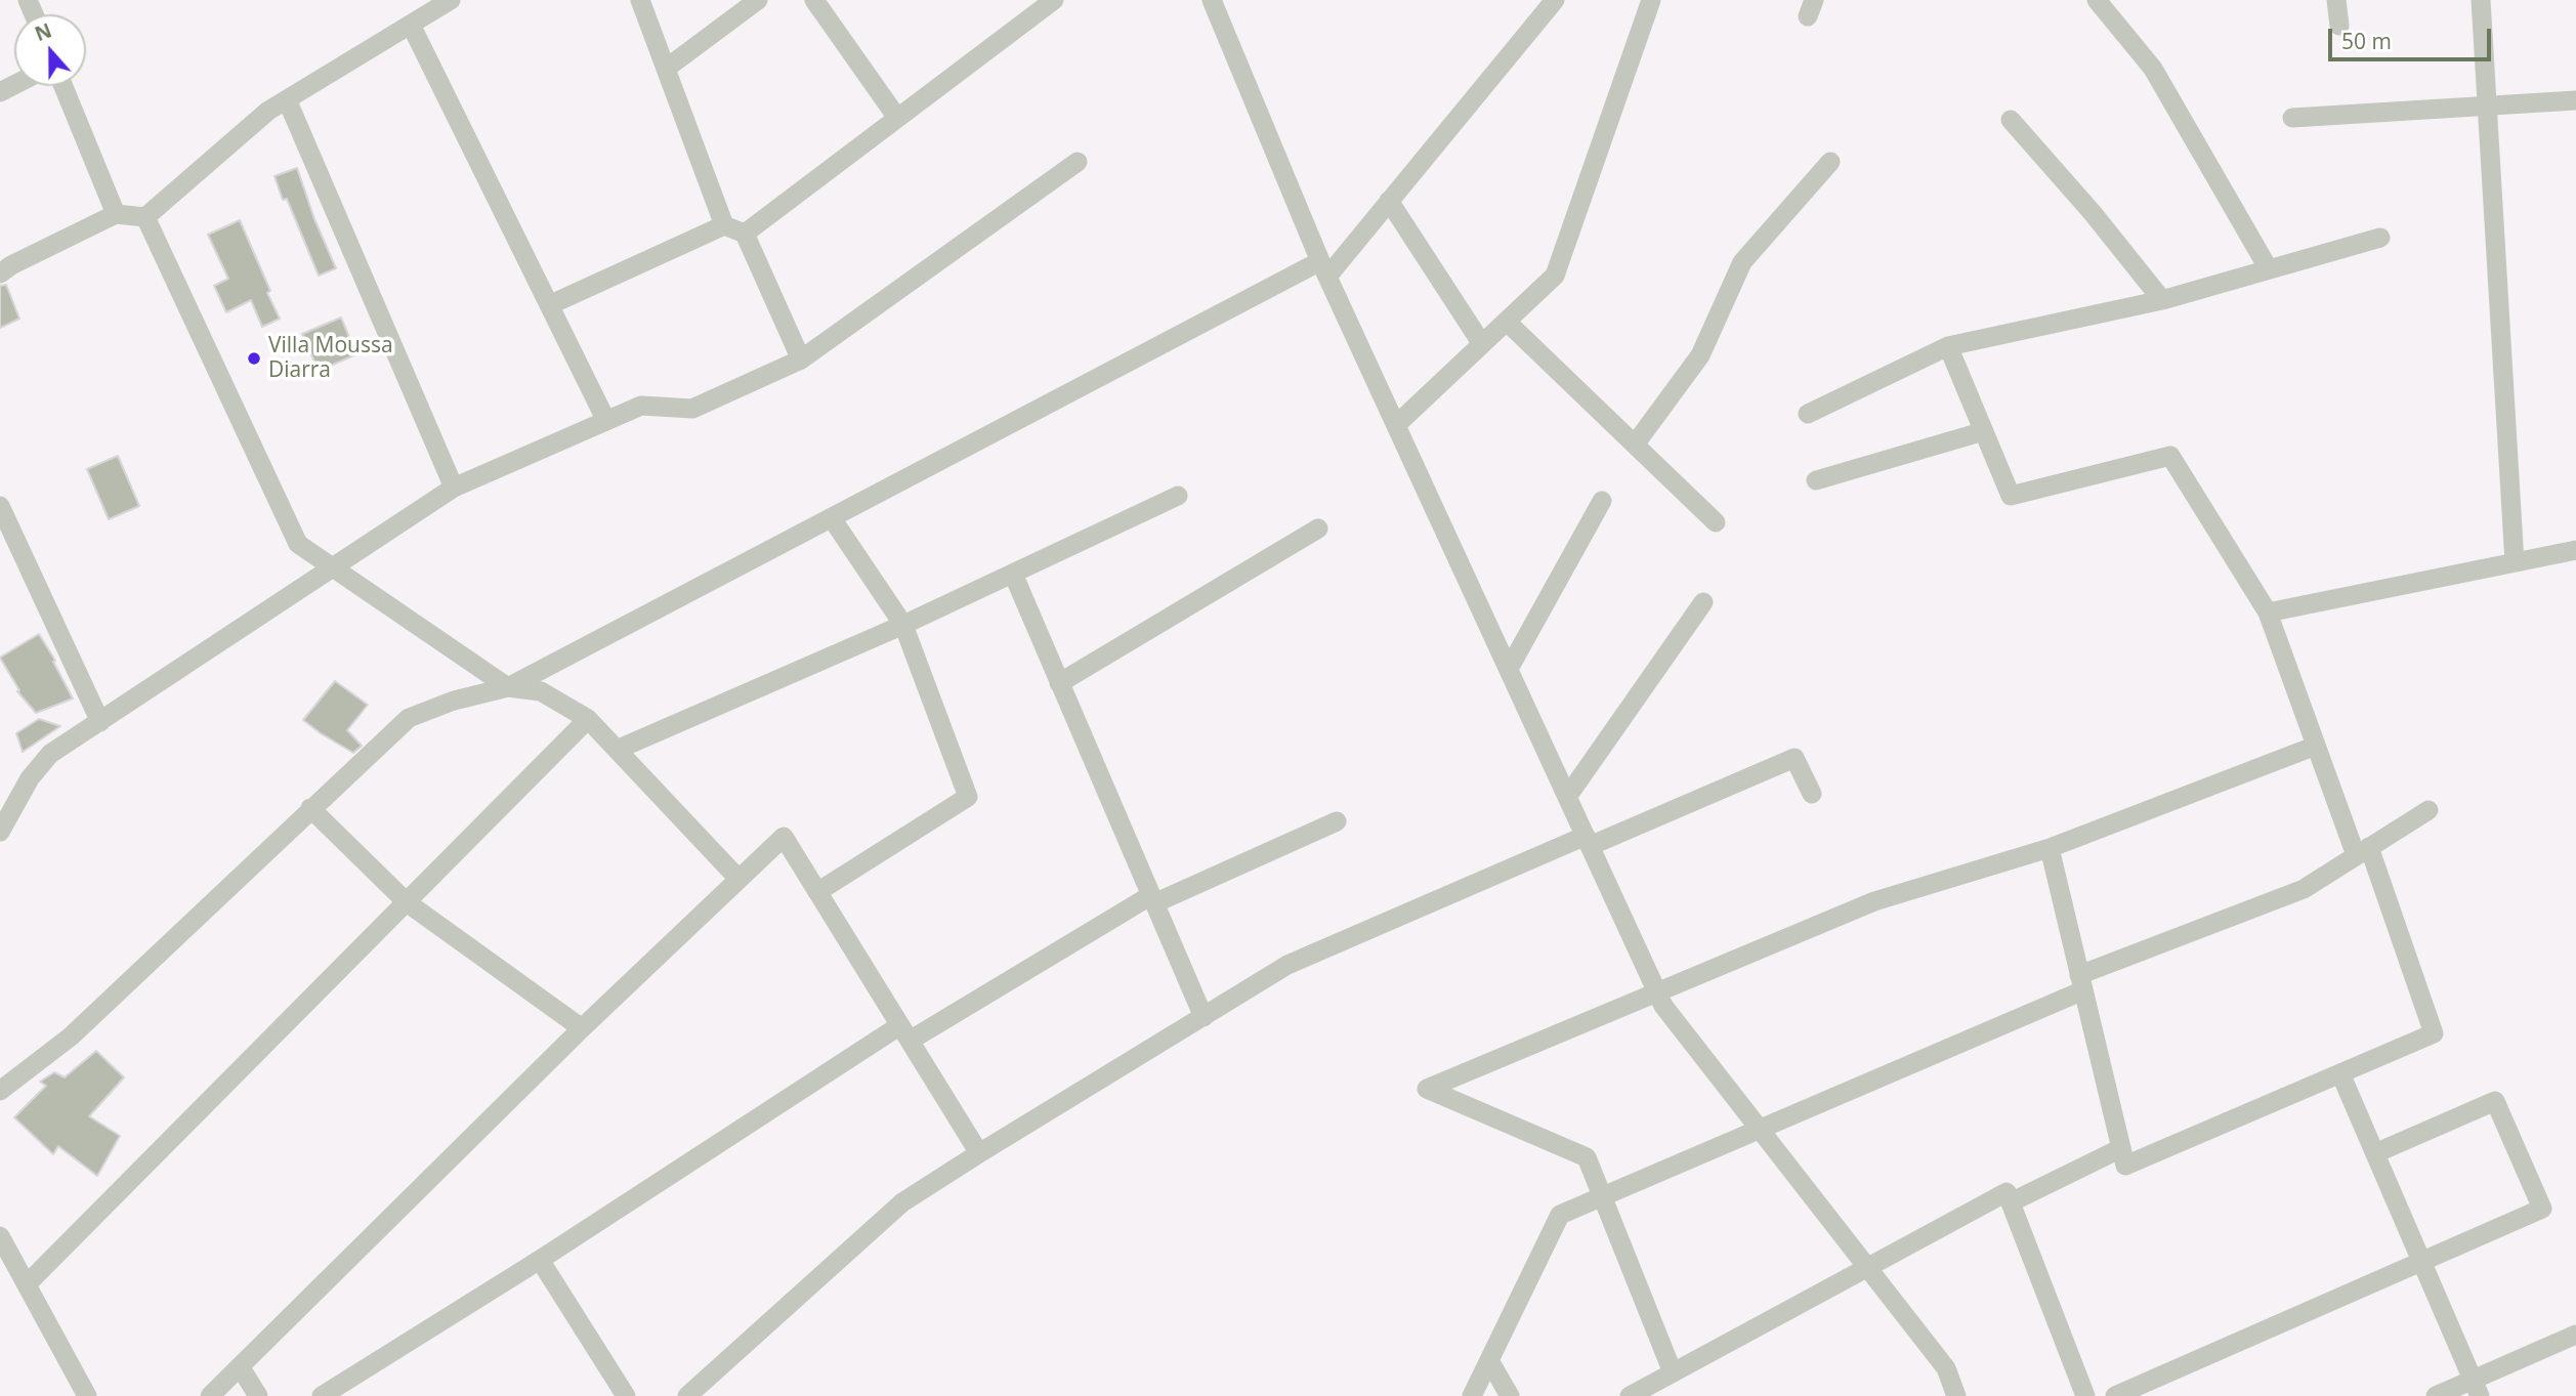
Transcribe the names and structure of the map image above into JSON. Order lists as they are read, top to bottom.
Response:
{
  "places": ["Villa Moussa Diarra"],
  "scale_bar": "50 m",
  "north": "top"
}
